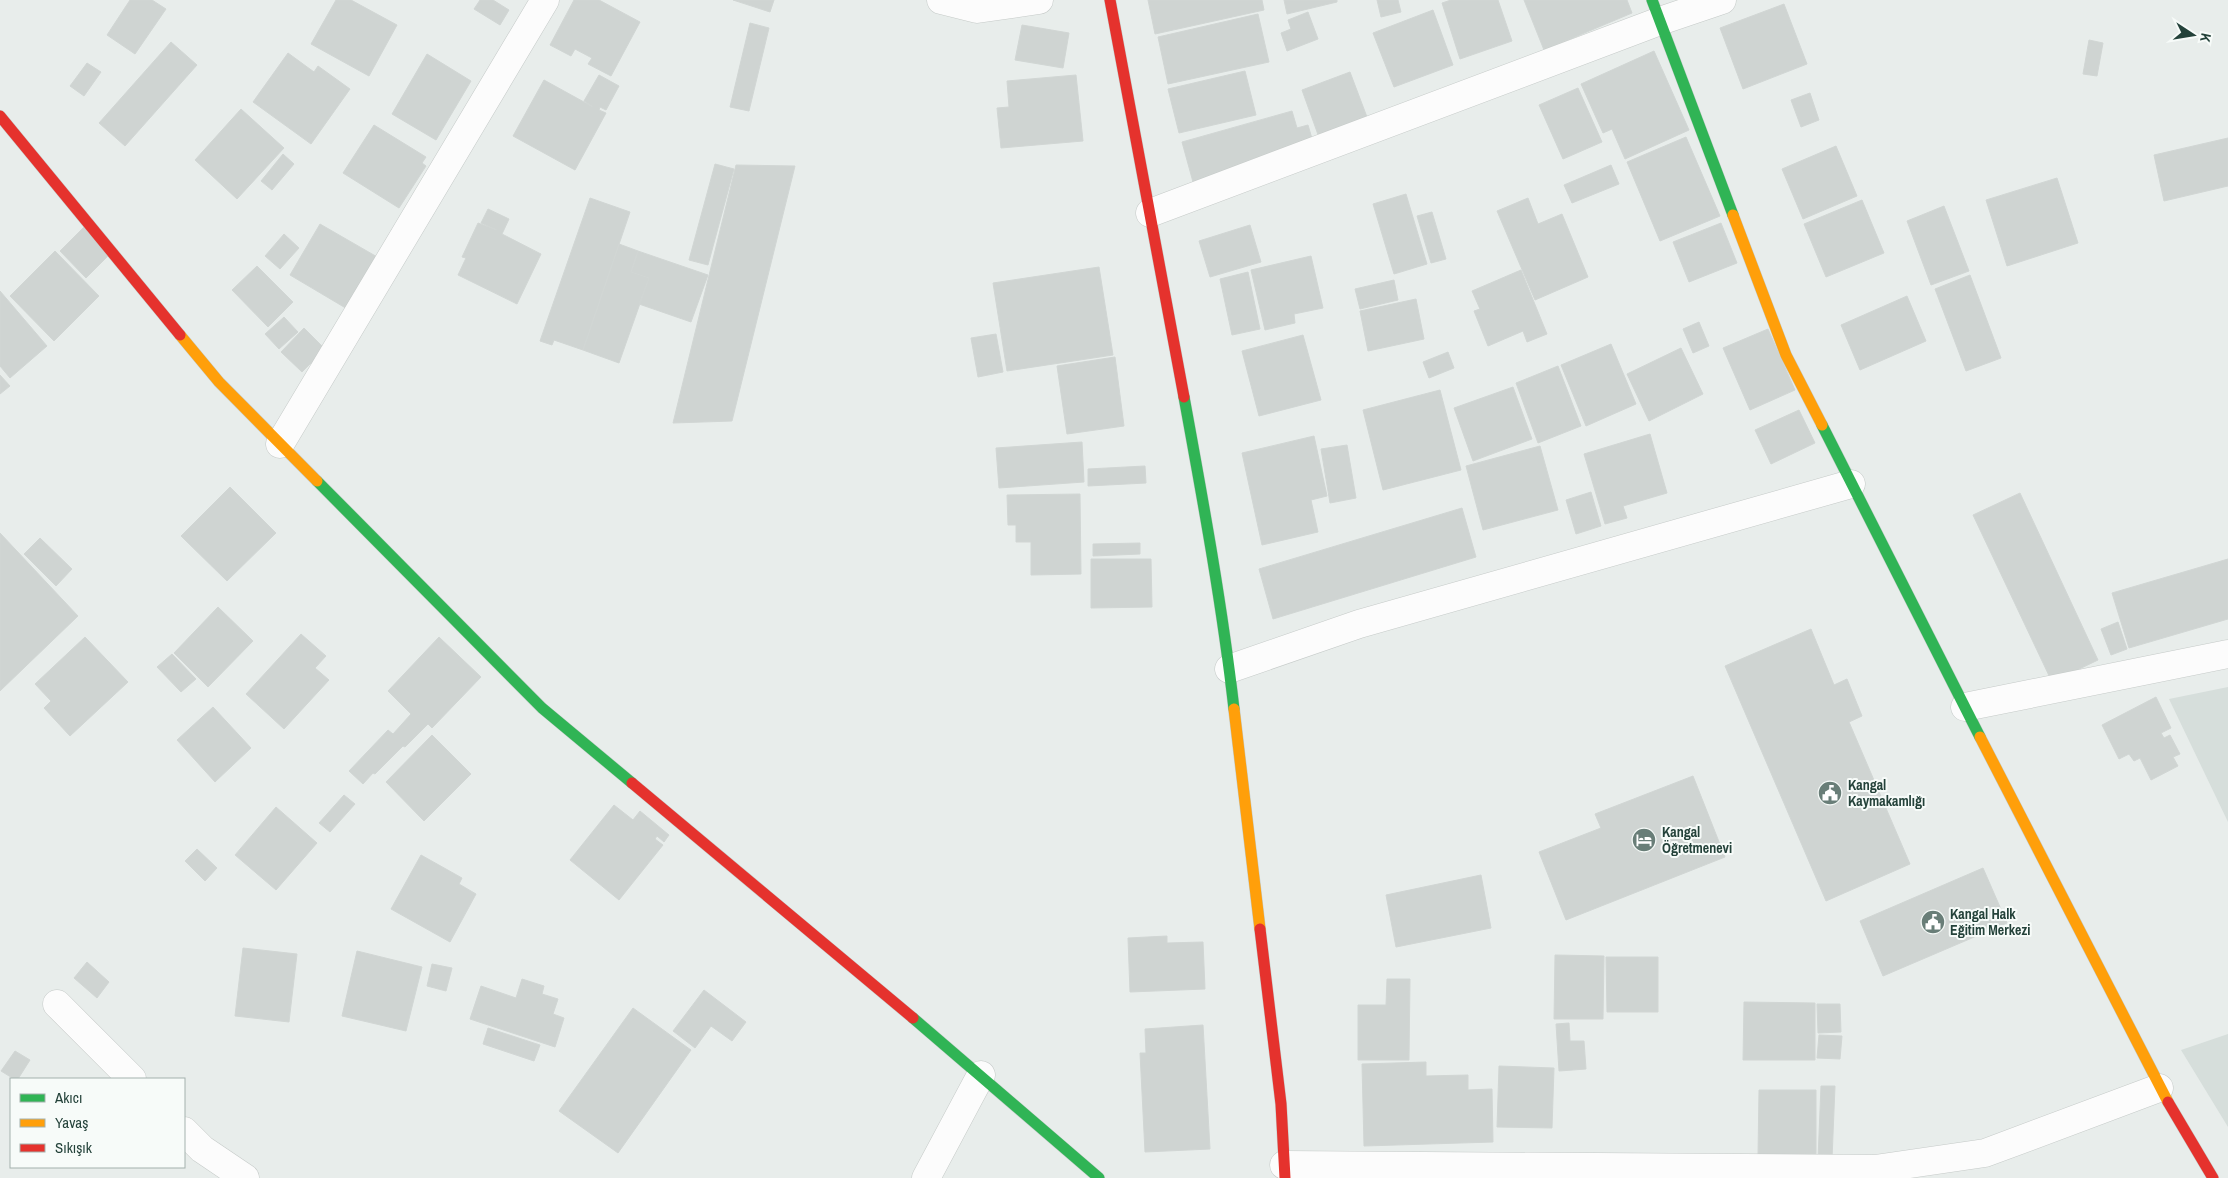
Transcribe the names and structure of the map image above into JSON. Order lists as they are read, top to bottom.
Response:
{
  "places": {
    "public building": ["Kangal Kaymakamlığı", "Kangal Halk Eğitim Merkezi"],
    "hotel": ["Kangal Öğretmenevi"]
  },
  "legend": ["Akıcı", "Yavaş", "Sıkışık"],
  "north": "right"
}
